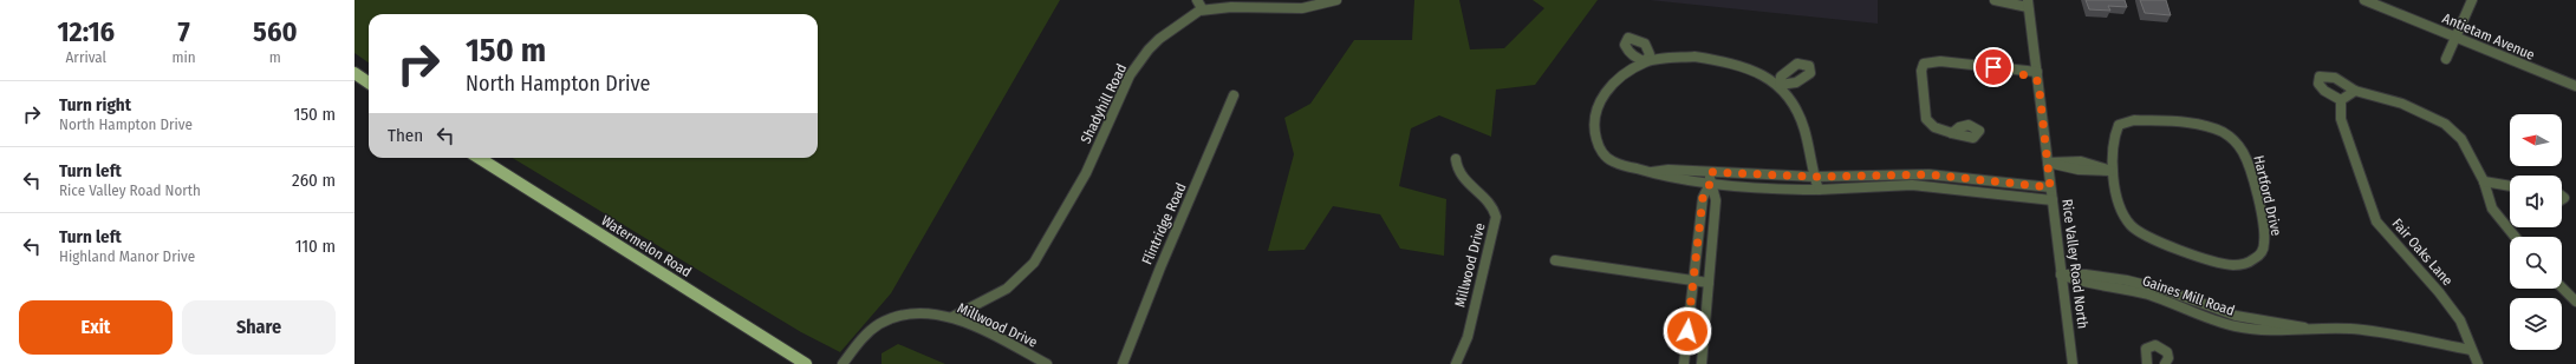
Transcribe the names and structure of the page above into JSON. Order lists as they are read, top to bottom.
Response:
{
  "streets": {
    "main road": ["Watermelon Road"],
    "street": [
      "Antietam Avenue",
      "Shadyhill Road",
      "Hartford Drive",
      "Flintridge Road",
      "Fair Oaks Lane",
      "Rice Valley Road North",
      "Millwood Drive",
      "Gaines Mill Road"
    ]
  },
  "crossings": [
    ["Shadyhill Road", "Millwood Drive"],
    ["Fair Oaks Lane", "Gaines Mill Road"],
    ["Rice Valley Road North", "Gaines Mill Road"]
  ],
  "north": "left",
  "page": {
    "eta": [
      "12:16",
      "Arrival",
      "7",
      "min",
      "560",
      "m"
    ],
    "turn": ["150 m", "North Hampton Drive"],
    "list": [
      {
        "name": "Turn right",
        "note": "North Hampton Drive",
        "value": "150 m"
      },
      {
        "name": "Turn left",
        "note": "Rice Valley Road North",
        "value": "260 m"
      },
      {
        "name": "Turn left",
        "note": "Highland Manor Drive",
        "value": "110 m"
      }
    ],
    "then": "Then",
    "buttons": ["Exit", "Share"]
  }
}
